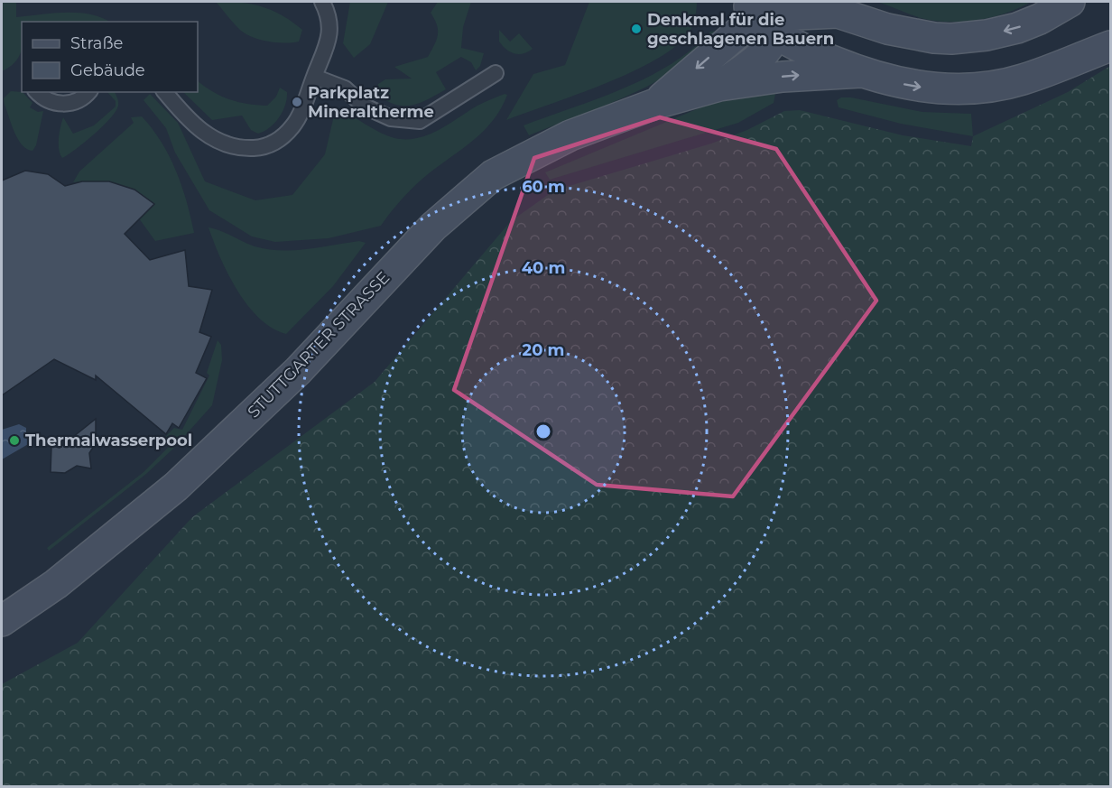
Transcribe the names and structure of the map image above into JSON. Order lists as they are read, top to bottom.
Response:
{
  "streets": {
    "main road": ["STUTTGARTER STRASSE"]
  },
  "places": ["Denkmal für die geschlagenen Bauern", "Parkplatz Mineraltherme", "Thermalwasserpool"],
  "legend": ["Straße", "Gebäude"],
  "rings": ["60 m", "40 m", "20 m"]
}
